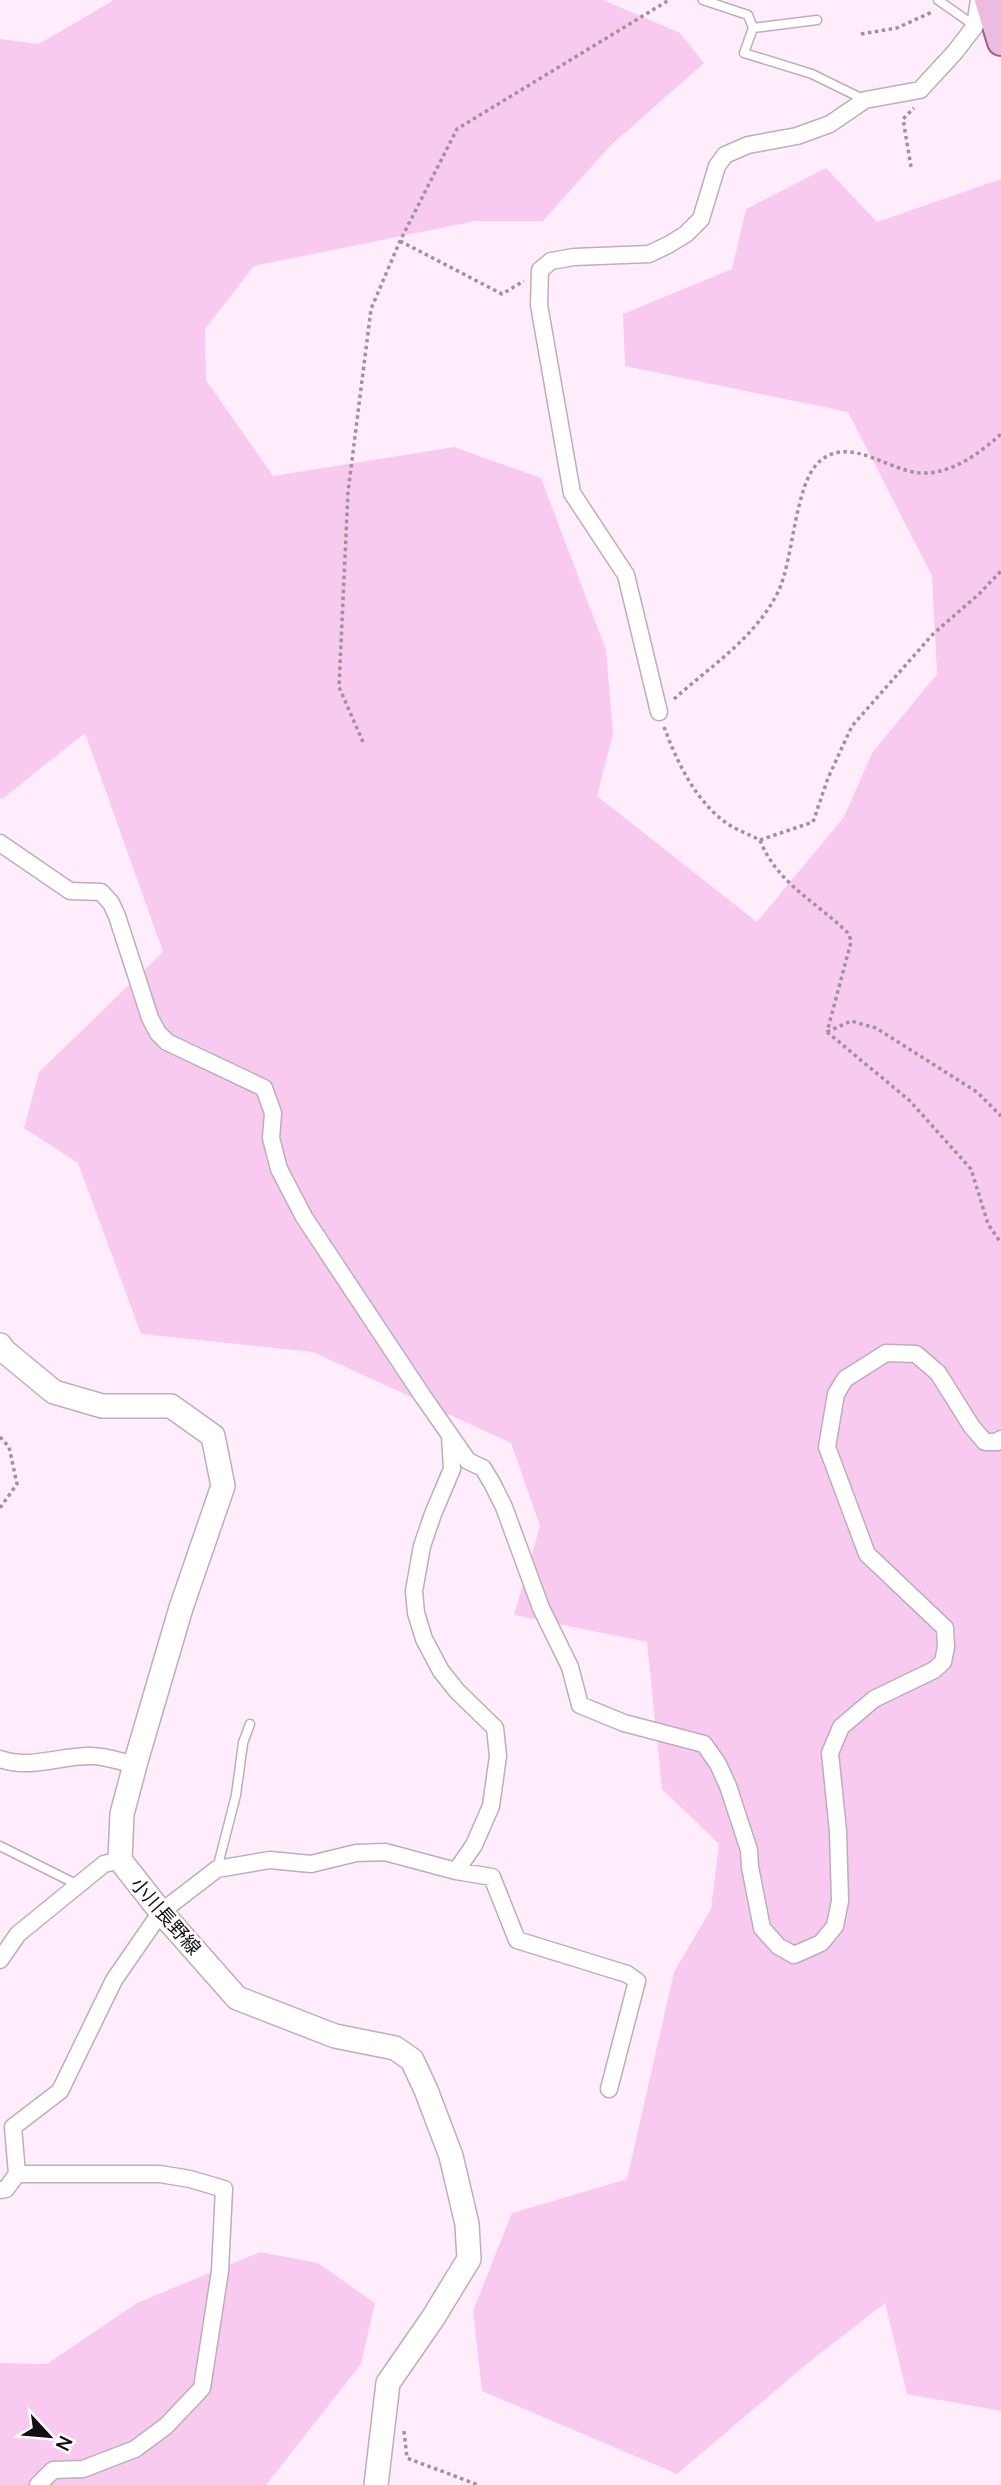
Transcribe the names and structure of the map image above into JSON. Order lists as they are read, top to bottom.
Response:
{
  "streets": {
    "main road": ["小川長野線"]
  },
  "north": "bottom right"
}
